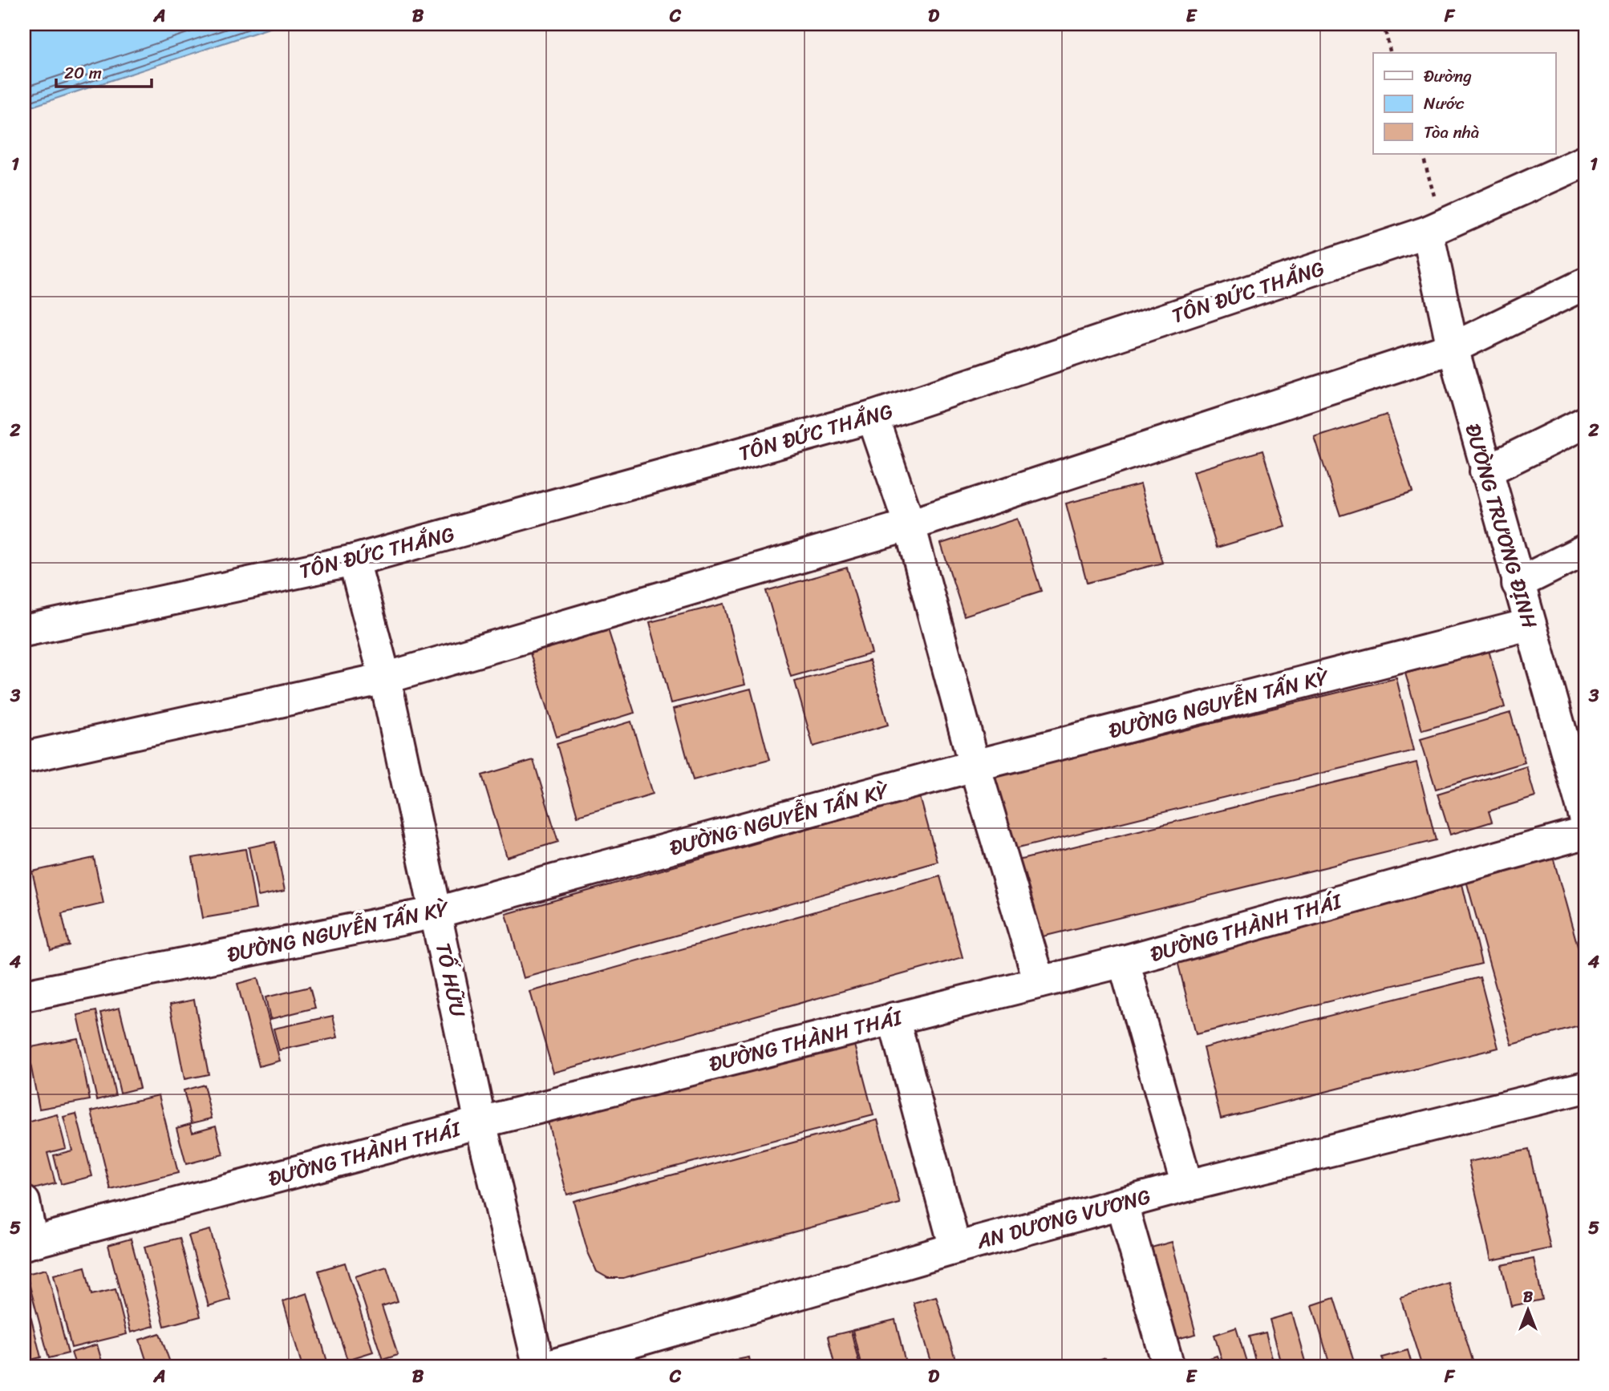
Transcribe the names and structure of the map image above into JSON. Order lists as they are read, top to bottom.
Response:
{
  "streets": {
    "street": [
      "TÔN ĐỨC THẮNG",
      "ĐƯỜNG TRƯƠNG ĐỊNH",
      "ĐƯỜNG NGUYỄN TẤN KỲ",
      "ĐƯỜNG THÀNH THÁI",
      "TỐ HỮU",
      "AN DƯƠNG VƯƠNG"
    ]
  },
  "crossings": [
    ["TÔN ĐỨC THẮNG", "ĐƯỜNG TRƯƠNG ĐỊNH"],
    ["TÔN ĐỨC THẮNG", "TỐ HỮU"],
    ["ĐƯỜNG TRƯƠNG ĐỊNH", "ĐƯỜNG NGUYỄN TẤN KỲ"],
    ["ĐƯỜNG NGUYỄN TẤN KỲ", "TỐ HỮU"],
    ["ĐƯỜNG THÀNH THÁI", "TỐ HỮU"]
  ],
  "legend": ["Đường", "Nước", "Tòa nhà"],
  "scale_bar": "20 m",
  "north": "top",
  "grid": {
    "columns": [
      "A",
      "B",
      "C",
      "D",
      "E",
      "F"
    ],
    "rows": [
      "1",
      "2",
      "3",
      "4",
      "5"
    ]
  }
}
